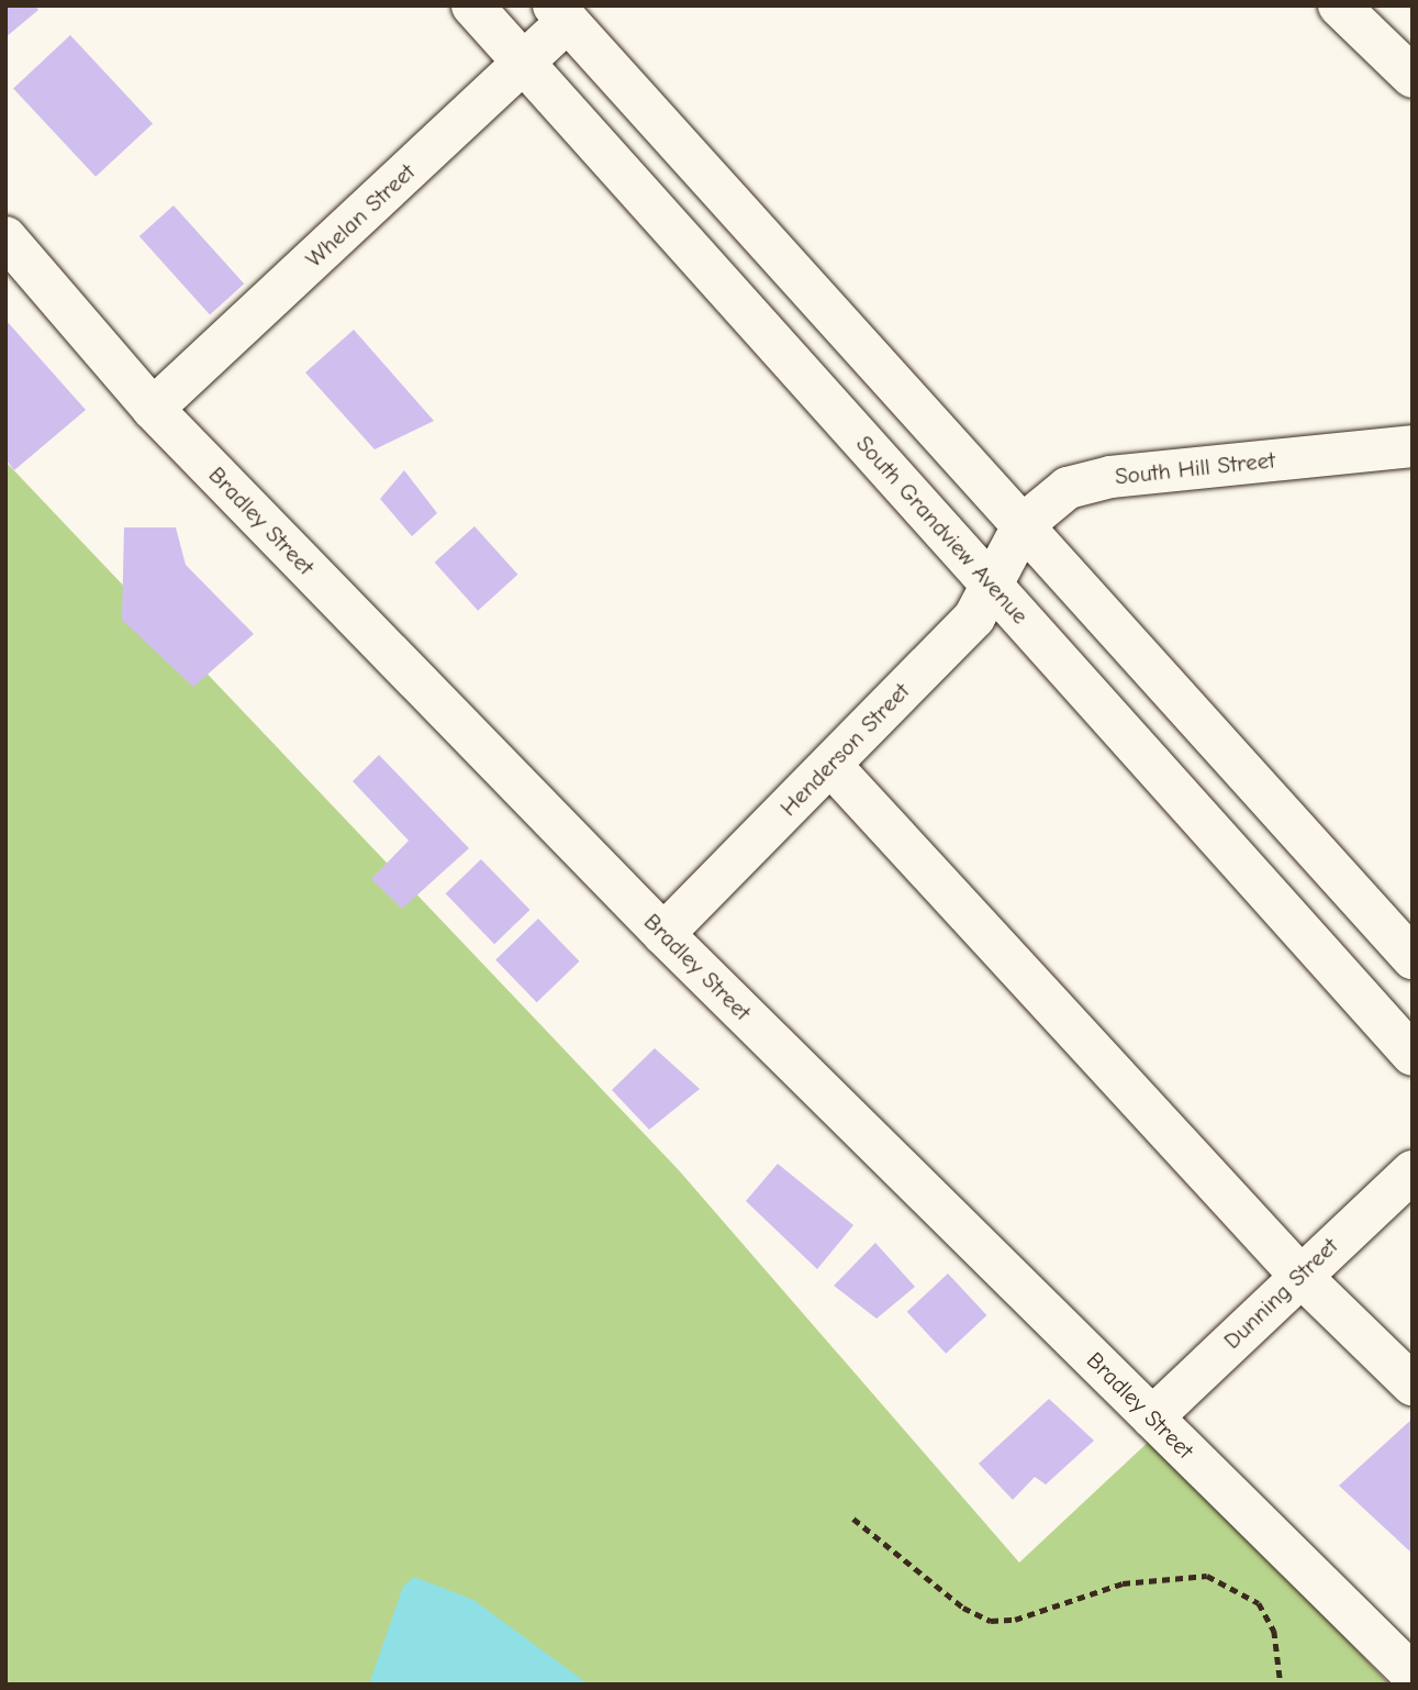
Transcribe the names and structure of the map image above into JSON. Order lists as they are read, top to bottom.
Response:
{
  "streets": {
    "street": [
      "Whelan Street",
      "South Hill Street",
      "Bradley Street",
      "South Grandview Avenue",
      "Henderson Street",
      "Dunning Street"
    ]
  },
  "crossings": [
    ["Whelan Street", "Bradley Street"],
    ["Whelan Street", "South Grandview Avenue"],
    ["South Hill Street", "South Grandview Avenue"],
    ["South Hill Street", "Henderson Street"],
    ["Bradley Street", "Henderson Street"],
    ["Bradley Street", "Dunning Street"],
    ["South Grandview Avenue", "Henderson Street"]
  ]
}
